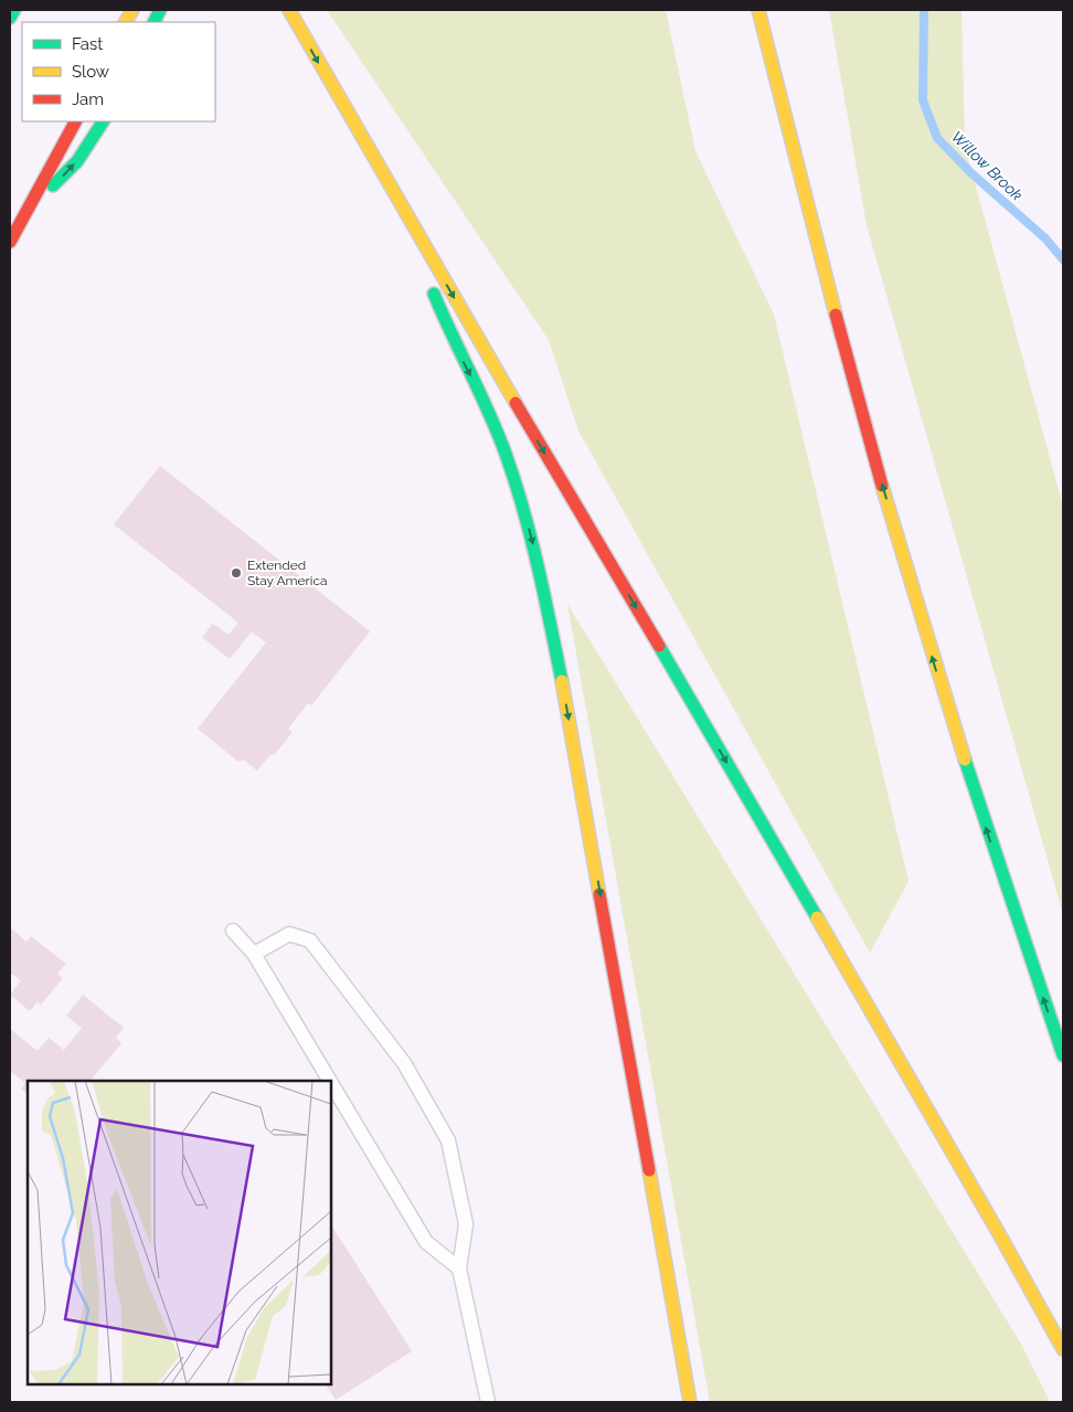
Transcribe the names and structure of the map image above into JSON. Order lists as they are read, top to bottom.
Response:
{
  "water": ["Willow Brook"],
  "places": ["Extended Stay America"],
  "legend": ["Fast", "Slow", "Jam"]
}
